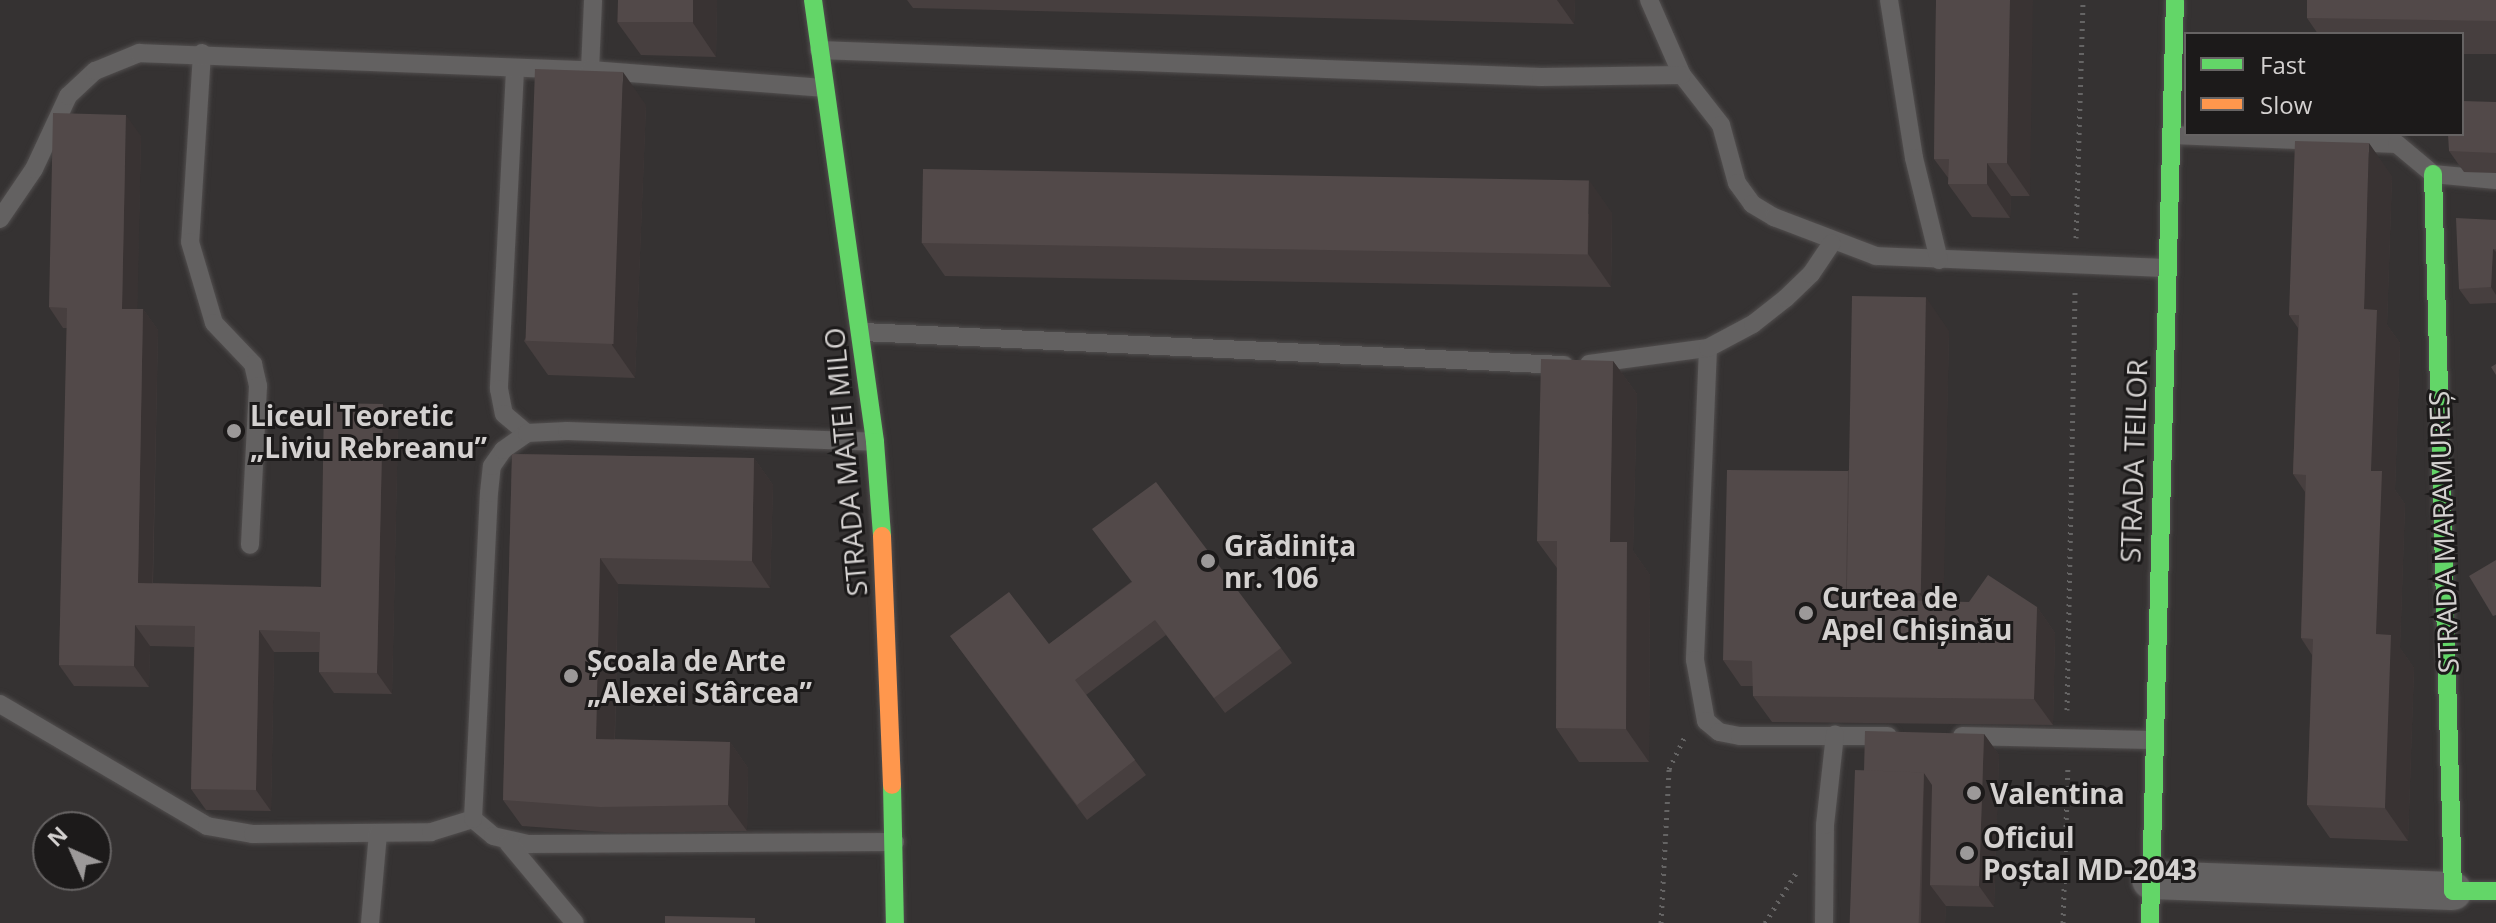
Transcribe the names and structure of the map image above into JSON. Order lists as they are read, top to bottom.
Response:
{
  "streets": {
    "street": ["STRADA TEILOR", "STRADA MATEI MILO", "STRADA MARAMUREȘ"]
  },
  "places": [
    "Liceul Teoretic „Liviu Rebreanu”",
    "Grădinița nr. 106",
    "Curtea de Apel Chișinău",
    "Școala de Arte „Alexei Stârcea”",
    "Valentina",
    "Oficiul Poștal MD-2043"
  ],
  "legend": ["Fast", "Slow"],
  "north": "top left"
}
